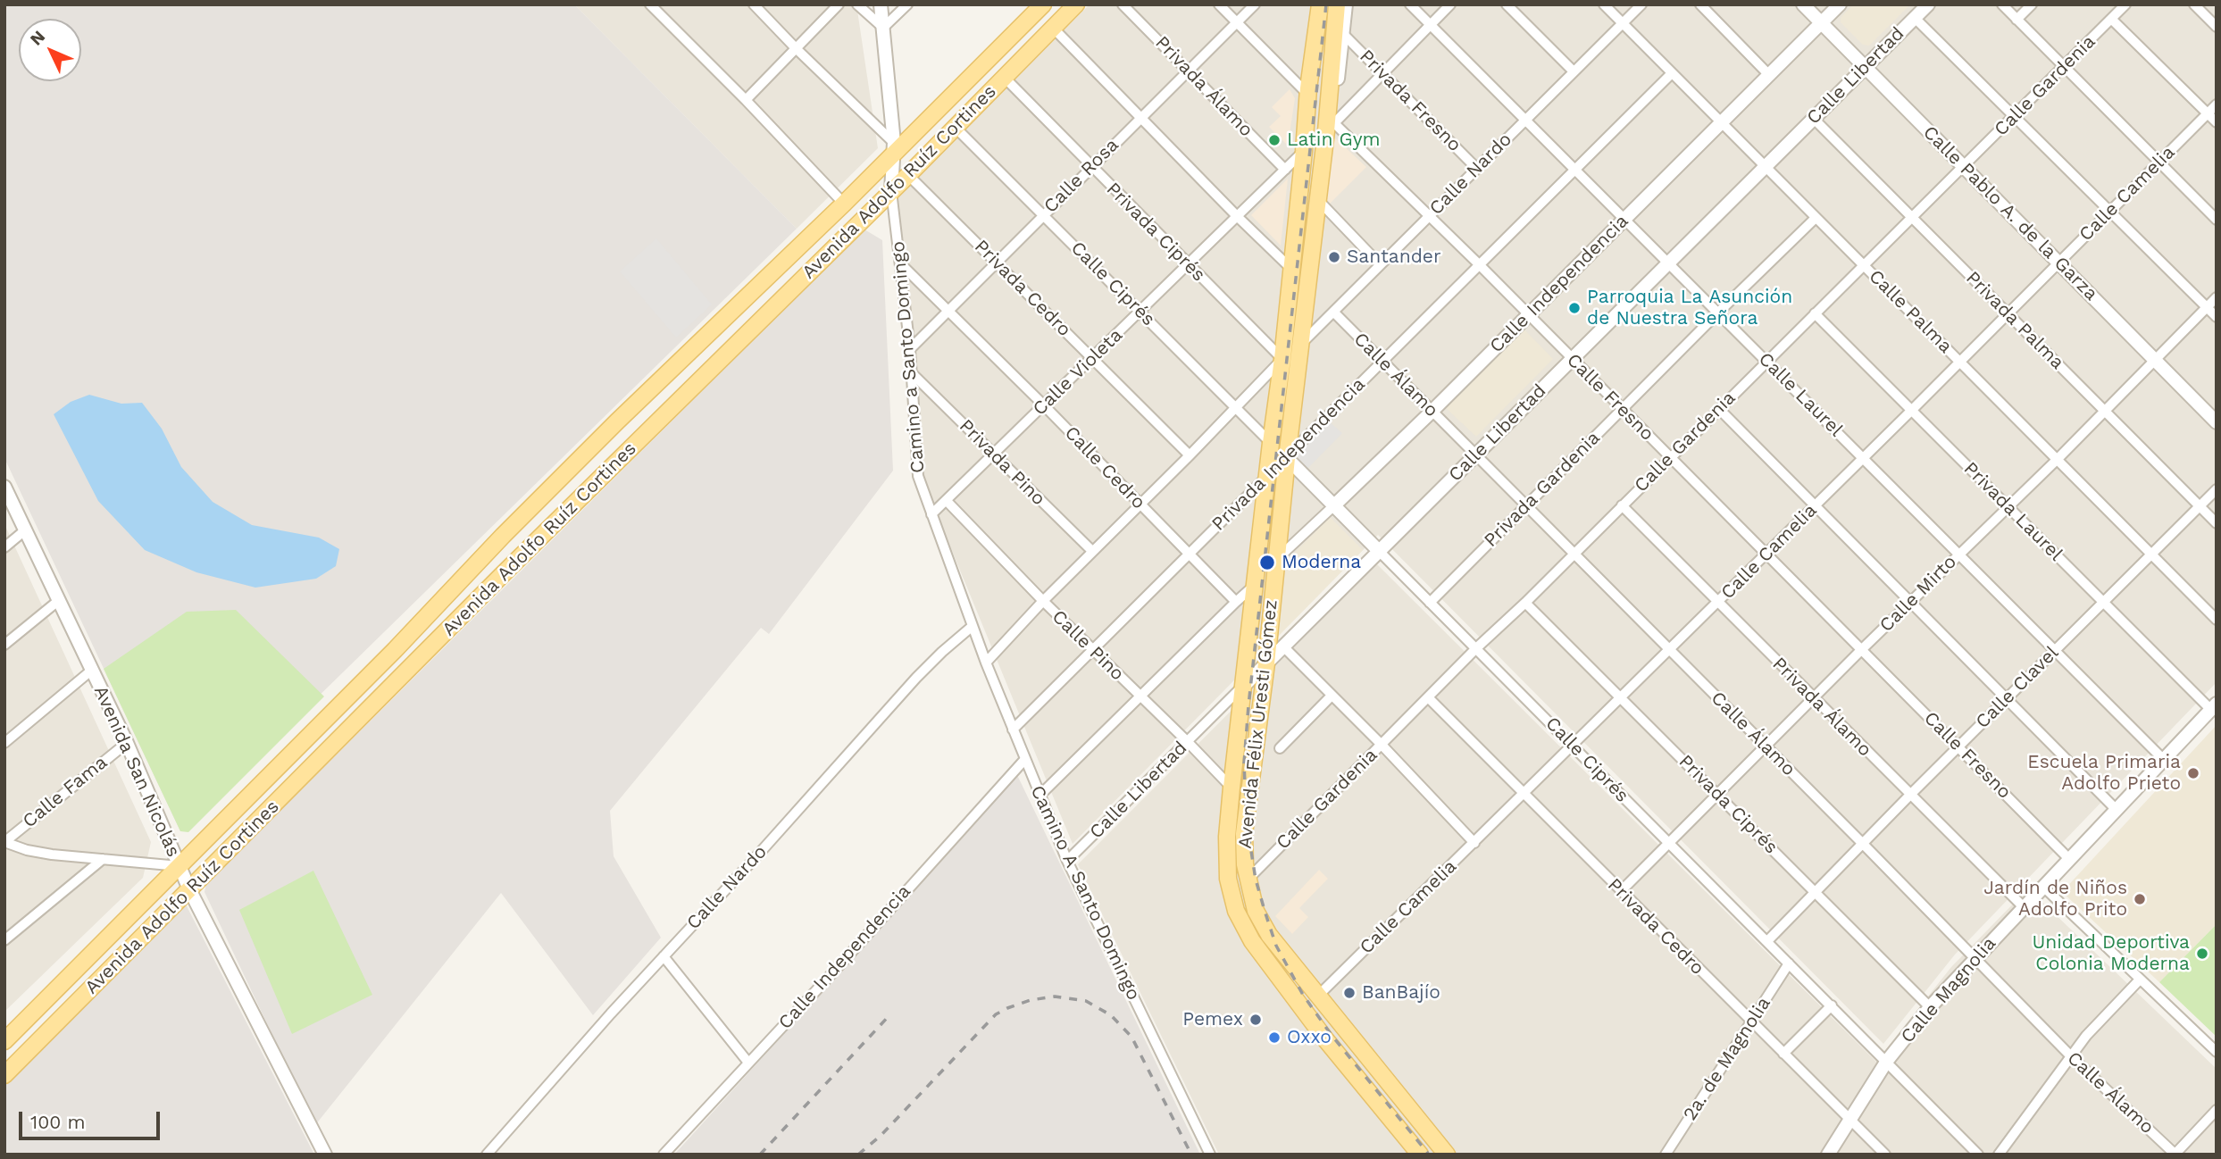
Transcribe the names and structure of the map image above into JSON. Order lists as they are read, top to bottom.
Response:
{
  "streets": {
    "main road": ["Avenida Adolfo Ruíz Cortines", "Avenida Félix Uresti Gómez"],
    "street": [
      "Calle Libertad",
      "Calle Gardenia",
      "Privada Álamo",
      "Privada Fresno",
      "Calle Nardo",
      "Calle Rosa",
      "Calle Camelia",
      "Calle Pablo A. de la Garza",
      "Privada Ciprés",
      "Calle Ciprés",
      "Calle Independencia",
      "Privada Cedro",
      "Calle Palma",
      "Privada Palma",
      "Camino a Santo Domingo",
      "Calle Violeta",
      "Calle Álamo",
      "Calle Laurel",
      "Calle Fresno",
      "Privada Independencia",
      "Privada Pino",
      "Calle Cedro",
      "Privada Gardenia",
      "Privada Laurel",
      "Calle Mirto",
      "Calle Pino",
      "Calle Clavel",
      "Avenida San Nicolás",
      "Calle Fama",
      "Camino A Santo Domingo",
      "Calle Magnolia",
      "2a. de Magnolia"
    ]
  },
  "crossings": [
    ["Calle Libertad", "Calle Pablo A. de la Garza"],
    ["Calle Libertad", "Calle Ciprés"],
    ["Calle Libertad", "Calle Palma"],
    ["Calle Libertad", "Privada Palma"],
    ["Calle Libertad", "Calle Álamo"],
    ["Calle Libertad", "Calle Laurel"],
    ["Calle Libertad", "Calle Fresno"],
    ["Calle Libertad", "Calle Pino"],
    ["Calle Libertad", "Avenida Félix Uresti Gómez"],
    ["Calle Libertad", "Camino A Santo Domingo"],
    ["Calle Gardenia", "Privada Álamo"],
    ["Calle Gardenia", "Calle Pablo A. de la Garza"],
    ["Calle Gardenia", "Privada Ciprés"],
    ["Calle Gardenia", "Calle Ciprés"],
    ["Calle Gardenia", "Privada Cedro"],
    ["Calle Gardenia", "Calle Palma"],
    ["Calle Gardenia", "Privada Palma"],
    ["Calle Gardenia", "Calle Álamo"],
    ["Calle Gardenia", "Calle Laurel"],
    ["Calle Gardenia", "Calle Fresno"],
    ["Calle Gardenia", "Privada Laurel"],
    ["Calle Gardenia", "Avenida Félix Uresti Gómez"],
    ["Privada Álamo", "Calle Rosa"],
    ["Privada Álamo", "Calle Camelia"],
    ["Privada Álamo", "Calle Violeta"],
    ["Privada Álamo", "Calle Mirto"],
    ["Privada Álamo", "Calle Clavel"],
    ["Privada Álamo", "Calle Magnolia"],
    ["Privada Fresno", "Calle Nardo"],
    ["Privada Fresno", "Avenida Félix Uresti Gómez"],
    ["Calle Nardo", "Calle Palma"],
    ["Calle Nardo", "Camino a Santo Domingo"],
    ["Calle Nardo", "Calle Álamo"],
    ["Calle Nardo", "Calle Laurel"],
    ["Calle Nardo", "Calle Fresno"],
    ["Calle Nardo", "Avenida Félix Uresti Gómez"],
    ["Calle Nardo", "Camino A Santo Domingo"],
    ["Calle Rosa", "Privada Ciprés"],
    ["Calle Rosa", "Calle Ciprés"],
    ["Calle Rosa", "Privada Cedro"],
    ["Calle Rosa", "Camino a Santo Domingo"],
    ["Calle Rosa", "Calle Cedro"],
    ["Avenida Adolfo Ruíz Cortines", "Privada Ciprés"],
    ["Avenida Adolfo Ruíz Cortines", "Calle Ciprés"],
    ["Avenida Adolfo Ruíz Cortines", "Privada Cedro"],
    ["Avenida Adolfo Ruíz Cortines", "Camino a Santo Domingo"],
    ["Avenida Adolfo Ruíz Cortines", "Avenida San Nicolás"],
    ["Calle Camelia", "Calle Pablo A. de la Garza"],
    ["Calle Camelia", "Privada Ciprés"],
    ["Calle Camelia", "Calle Ciprés"],
    ["Calle Camelia", "Privada Cedro"],
    ["Calle Camelia", "Calle Palma"],
    ["Calle Camelia", "Privada Palma"],
    ["Calle Camelia", "Calle Álamo"],
    ["Calle Camelia", "Calle Laurel"],
    ["Calle Camelia", "Calle Fresno"],
    ["Calle Camelia", "Privada Laurel"],
    ["Calle Camelia", "Avenida Félix Uresti Gómez"],
    ["Calle Pablo A. de la Garza", "Calle Independencia"],
    ["Calle Pablo A. de la Garza", "Calle Mirto"],
    ["Privada Ciprés", "Calle Violeta"],
    ["Privada Ciprés", "Calle Mirto"],
    ["Privada Ciprés", "Calle Clavel"],
    ["Privada Ciprés", "Avenida Félix Uresti Gómez"],
    ["Privada Ciprés", "Calle Magnolia"],
    ["Calle Ciprés", "Calle Independencia"],
    ["Calle Ciprés", "Calle Violeta"],
    ["Calle Ciprés", "Privada Independencia"],
    ["Calle Ciprés", "Privada Gardenia"],
    ["Calle Ciprés", "Calle Mirto"],
    ["Calle Ciprés", "Calle Clavel"],
    ["Calle Ciprés", "Avenida Félix Uresti Gómez"],
    ["Calle Ciprés", "Calle Magnolia"],
    ["Calle Ciprés", "2a. de Magnolia"],
    ["Calle Independencia", "Calle Palma"],
    ["Calle Independencia", "Calle Álamo"],
    ["Calle Independencia", "Calle Laurel"],
    ["Calle Independencia", "Calle Fresno"],
    ["Calle Independencia", "Avenida Félix Uresti Gómez"],
    ["Calle Independencia", "Camino A Santo Domingo"],
    ["Privada Cedro", "Calle Violeta"],
    ["Privada Cedro", "Calle Mirto"],
    ["Privada Cedro", "Calle Magnolia"],
    ["Privada Cedro", "2a. de Magnolia"],
    ["Calle Palma", "Privada Independencia"],
    ["Calle Palma", "Privada Gardenia"],
    ["Calle Palma", "Calle Mirto"],
    ["Calle Palma", "Calle Clavel"],
    ["Privada Palma", "Calle Mirto"],
    ["Privada Palma", "Calle Clavel"],
    ["Camino a Santo Domingo", "Calle Violeta"],
    ["Camino a Santo Domingo", "Privada Pino"],
    ["Camino a Santo Domingo", "Calle Cedro"],
    ["Camino a Santo Domingo", "Camino A Santo Domingo"],
    ["Calle Violeta", "Privada Pino"],
    ["Calle Violeta", "Calle Cedro"],
    ["Calle Violeta", "Calle Pino"],
    ["Calle Violeta", "Avenida Félix Uresti Gómez"],
    ["Calle Álamo", "Privada Independencia"],
    ["Calle Álamo", "Privada Gardenia"],
    ["Calle Álamo", "Calle Mirto"],
    ["Calle Álamo", "Calle Clavel"],
    ["Calle Álamo", "Calle Magnolia"],
    ["Calle Laurel", "Privada Independencia"],
    ["Calle Laurel", "Privada Gardenia"],
    ["Calle Laurel", "Calle Mirto"],
    ["Calle Laurel", "Calle Clavel"],
    ["Calle Laurel", "Calle Magnolia"],
    ["Calle Fresno", "Privada Independencia"],
    ["Calle Fresno", "Privada Gardenia"],
    ["Calle Fresno", "Calle Mirto"],
    ["Calle Fresno", "Calle Clavel"],
    ["Calle Fresno", "Avenida Félix Uresti Gómez"],
    ["Calle Fresno", "Calle Magnolia"],
    ["Privada Independencia", "Calle Cedro"],
    ["Privada Independencia", "Calle Pino"],
    ["Privada Independencia", "Avenida Félix Uresti Gómez"],
    ["Privada Independencia", "Camino A Santo Domingo"],
    ["Privada Laurel", "Calle Mirto"],
    ["Privada Laurel", "Calle Clavel"],
    ["Privada Laurel", "Calle Magnolia"],
    ["Calle Pino", "Avenida Félix Uresti Gómez"],
    ["Avenida San Nicolás", "Calle Fama"]
  ],
  "places": [
    "Latin Gym",
    "Santander",
    "Parroquia La Asunción de Nuestra Señora",
    "Moderna",
    "Escuela Primaria Adolfo Prieto",
    "Jardín de Niños Adolfo Prito",
    "Unidad Deportiva Colonia Moderna",
    "BanBajío",
    "Pemex",
    "Oxxo"
  ],
  "scale_bar": "100 m",
  "north": "top left"
}
